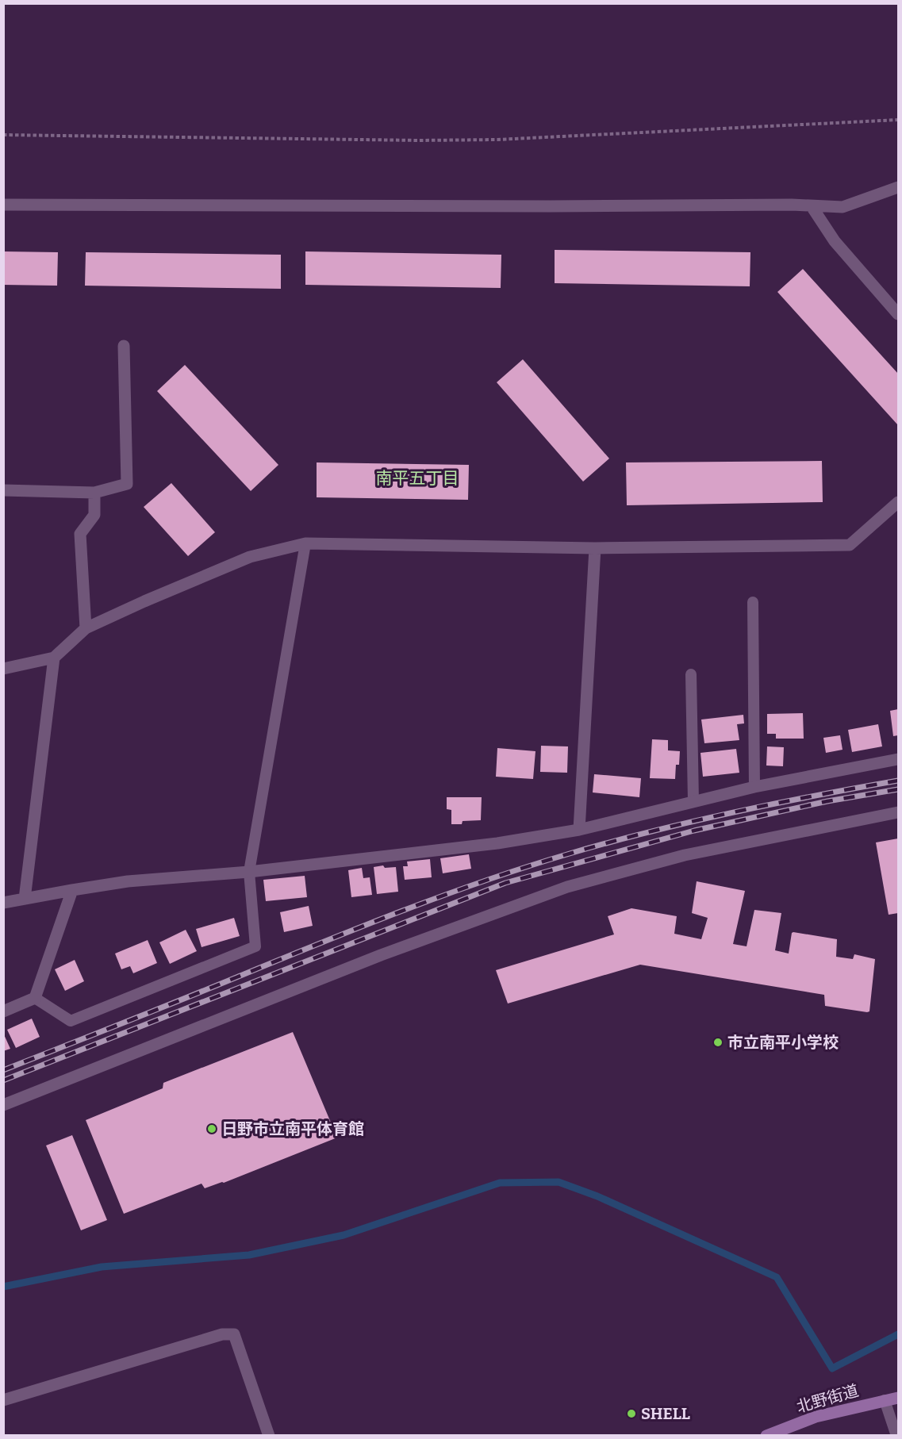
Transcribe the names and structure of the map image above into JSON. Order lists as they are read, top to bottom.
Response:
{
  "streets": {
    "main road": ["北野街道"]
  },
  "districts": ["南平五丁目"],
  "places": ["市立南平小学校", "日野市立南平体育館", "SHELL"]
}
